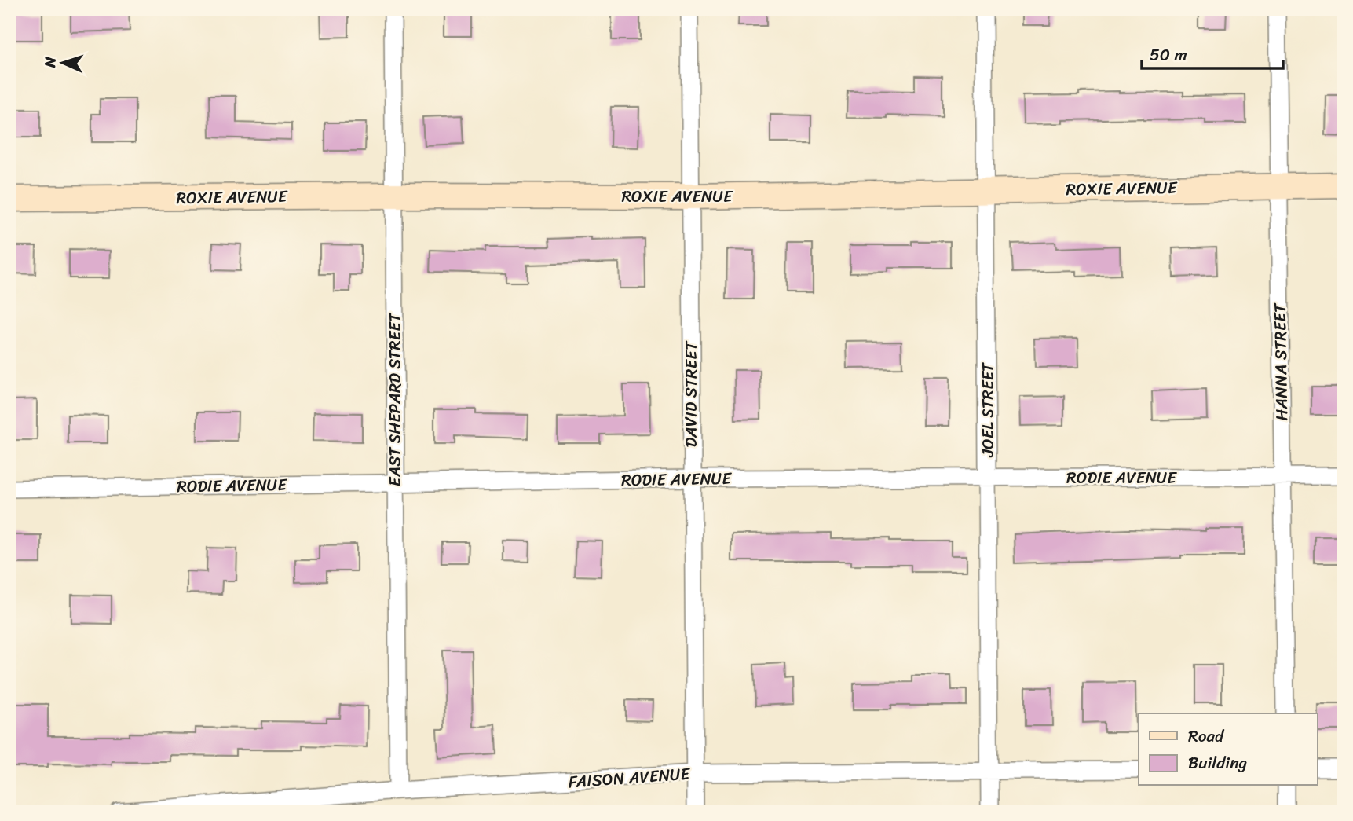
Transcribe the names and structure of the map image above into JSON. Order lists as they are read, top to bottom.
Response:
{
  "streets": {
    "street": [
      "ROXIE AVENUE",
      "HANNA STREET",
      "DAVID STREET",
      "EAST SHEPARD STREET",
      "JOEL STREET",
      "RODIE AVENUE",
      "FAISON AVENUE"
    ]
  },
  "crossings": [
    ["ROXIE AVENUE", "HANNA STREET"],
    ["ROXIE AVENUE", "DAVID STREET"],
    ["ROXIE AVENUE", "EAST SHEPARD STREET"],
    ["ROXIE AVENUE", "JOEL STREET"],
    ["HANNA STREET", "RODIE AVENUE"],
    ["DAVID STREET", "RODIE AVENUE"],
    ["DAVID STREET", "FAISON AVENUE"],
    ["EAST SHEPARD STREET", "RODIE AVENUE"],
    ["EAST SHEPARD STREET", "FAISON AVENUE"],
    ["JOEL STREET", "RODIE AVENUE"],
    ["JOEL STREET", "FAISON AVENUE"]
  ],
  "legend": ["Road", "Building"],
  "scale_bar": "50 m",
  "north": "left"
}
